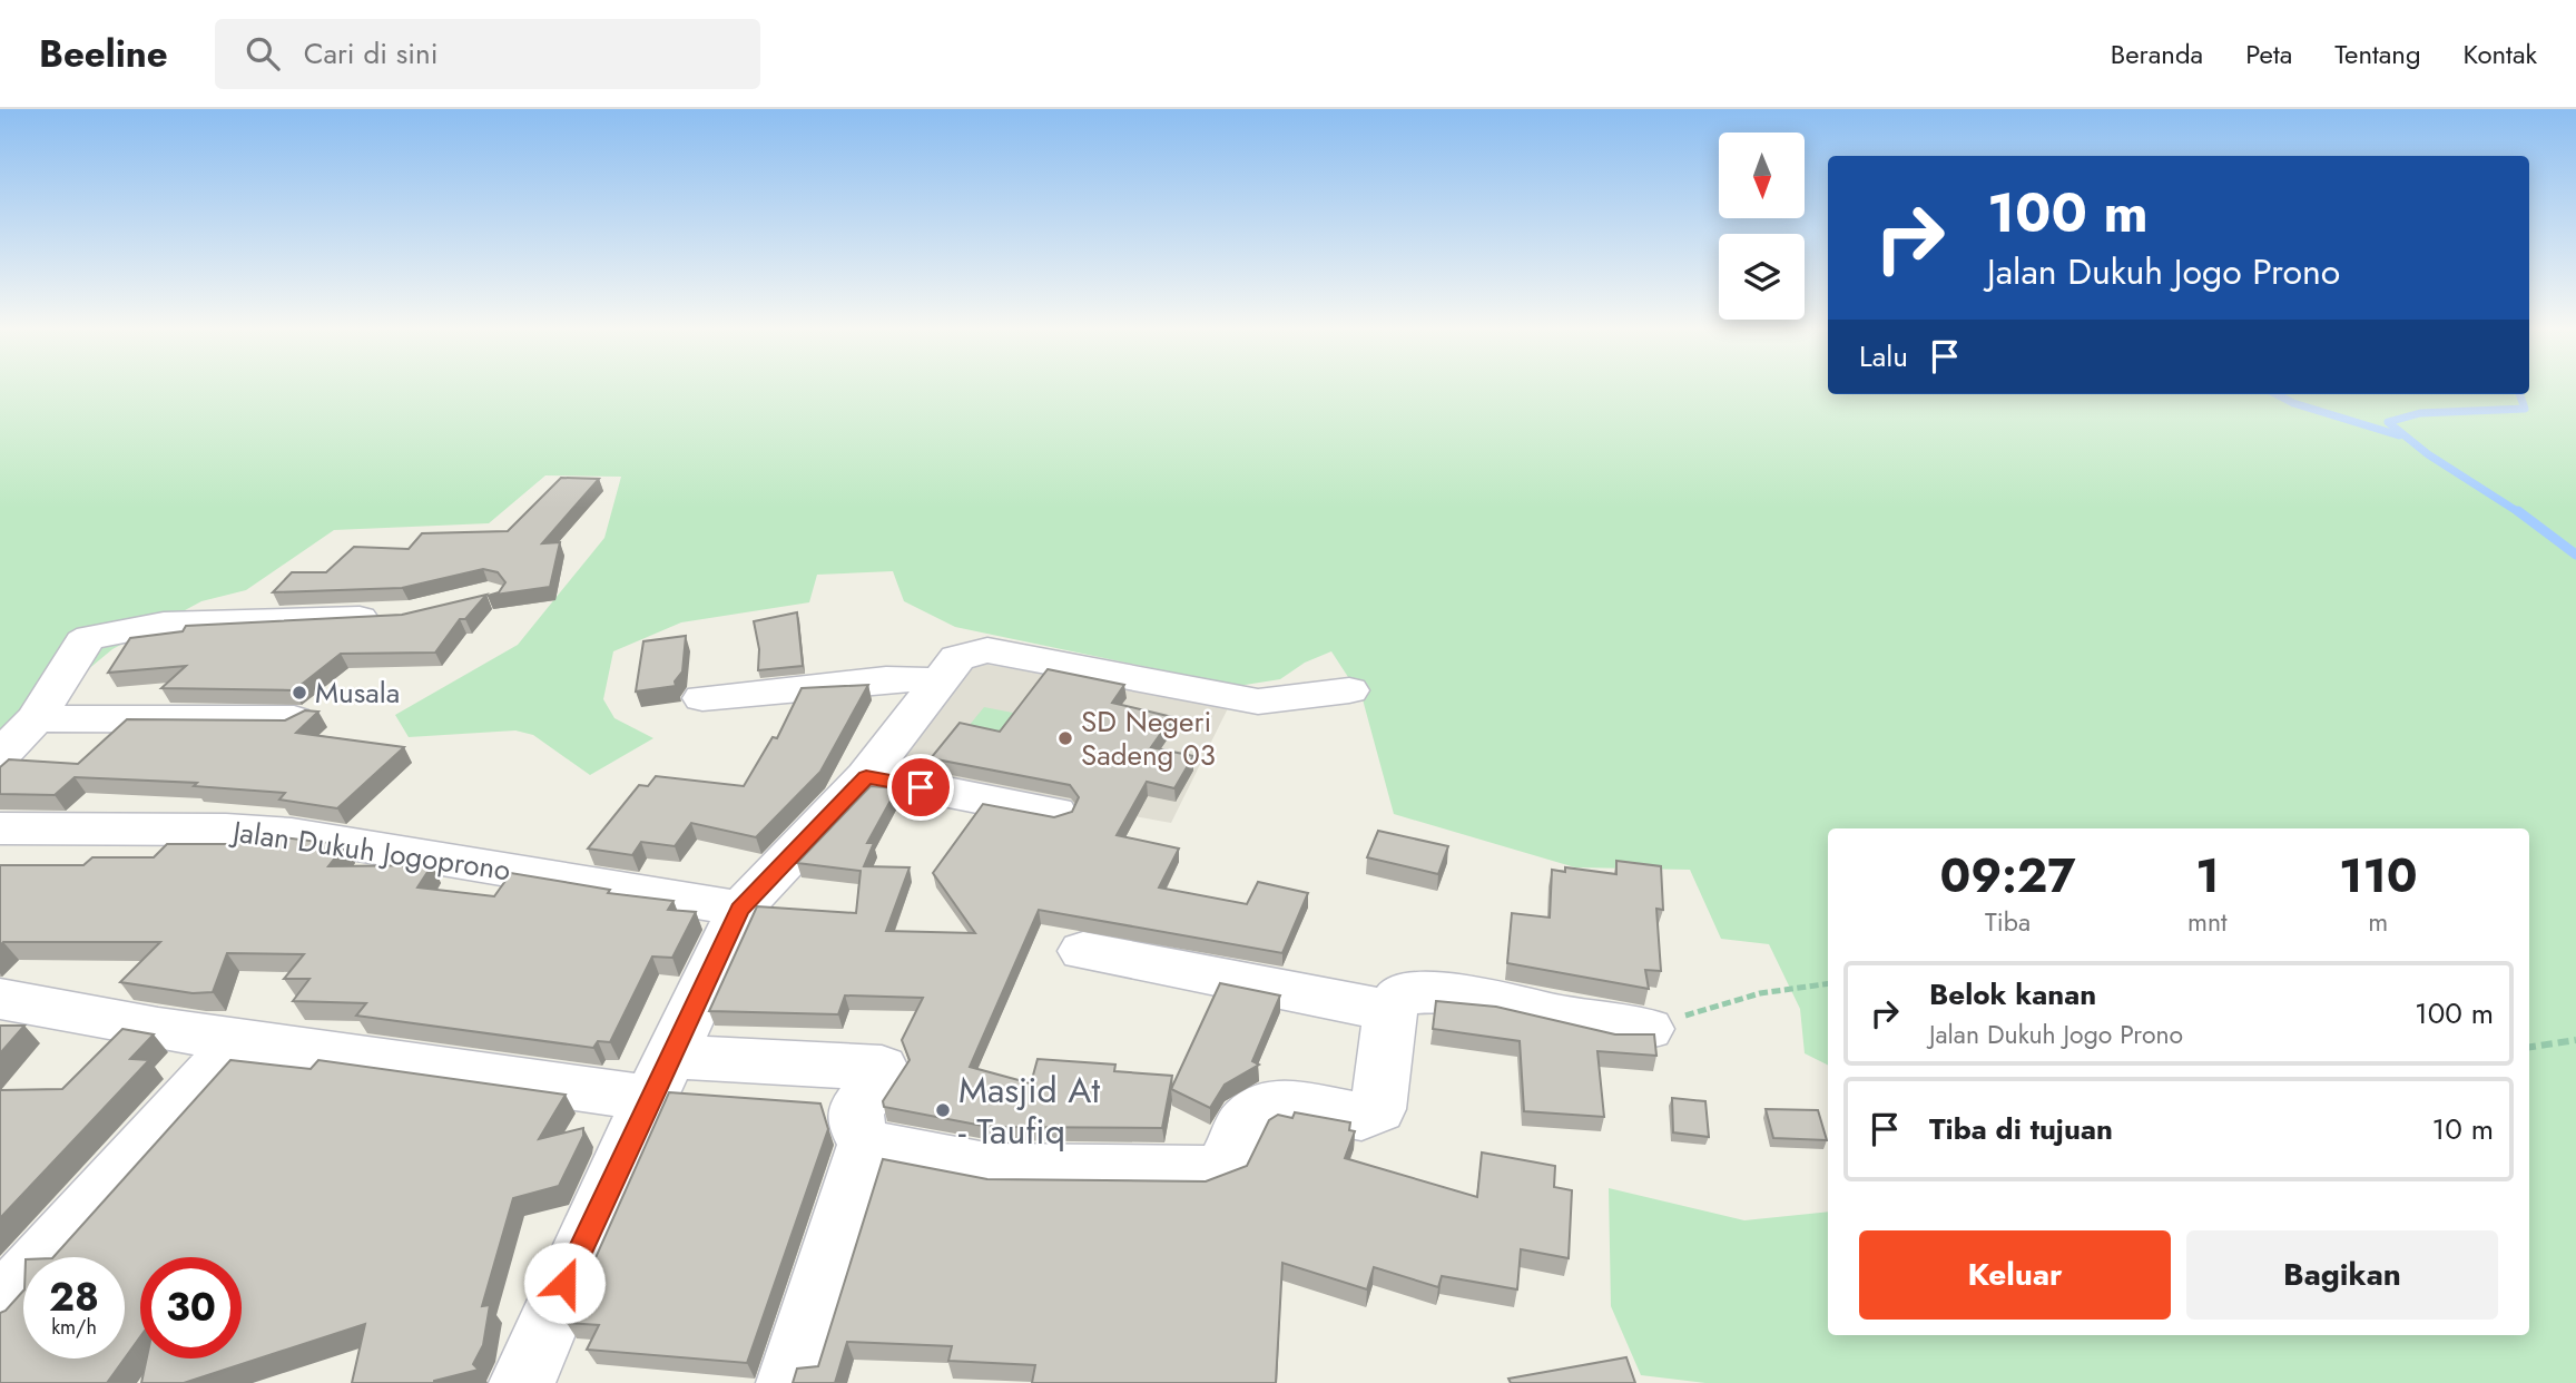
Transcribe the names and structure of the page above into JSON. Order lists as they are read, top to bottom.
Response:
{
  "streets": {
    "street": ["Jalan Dukuh Jogoprono"]
  },
  "places": ["Musala", "SD Negeri Sadeng 03", "Masjid At - Taufiq"],
  "north": "bottom",
  "page": {
    "header": "Beeline",
    "search": "Cari di sini",
    "nav": [
      "Beranda",
      "Peta",
      "Tentang",
      "Kontak"
    ],
    "turn": ["100 m", "Jalan Dukuh Jogo Prono"],
    "then": "Lalu",
    "eta": [
      "09:27",
      "Tiba",
      "1",
      "mnt",
      "110",
      "m"
    ],
    "list": [
      {
        "name": "Belok kanan",
        "note": "Jalan Dukuh Jogo Prono",
        "value": "100 m"
      },
      {
        "name": "Tiba di tujuan",
        "value": "10 m"
      }
    ],
    "buttons": ["Keluar", "Bagikan"],
    "speed": "28 km/h",
    "limit": "30"
  }
}
